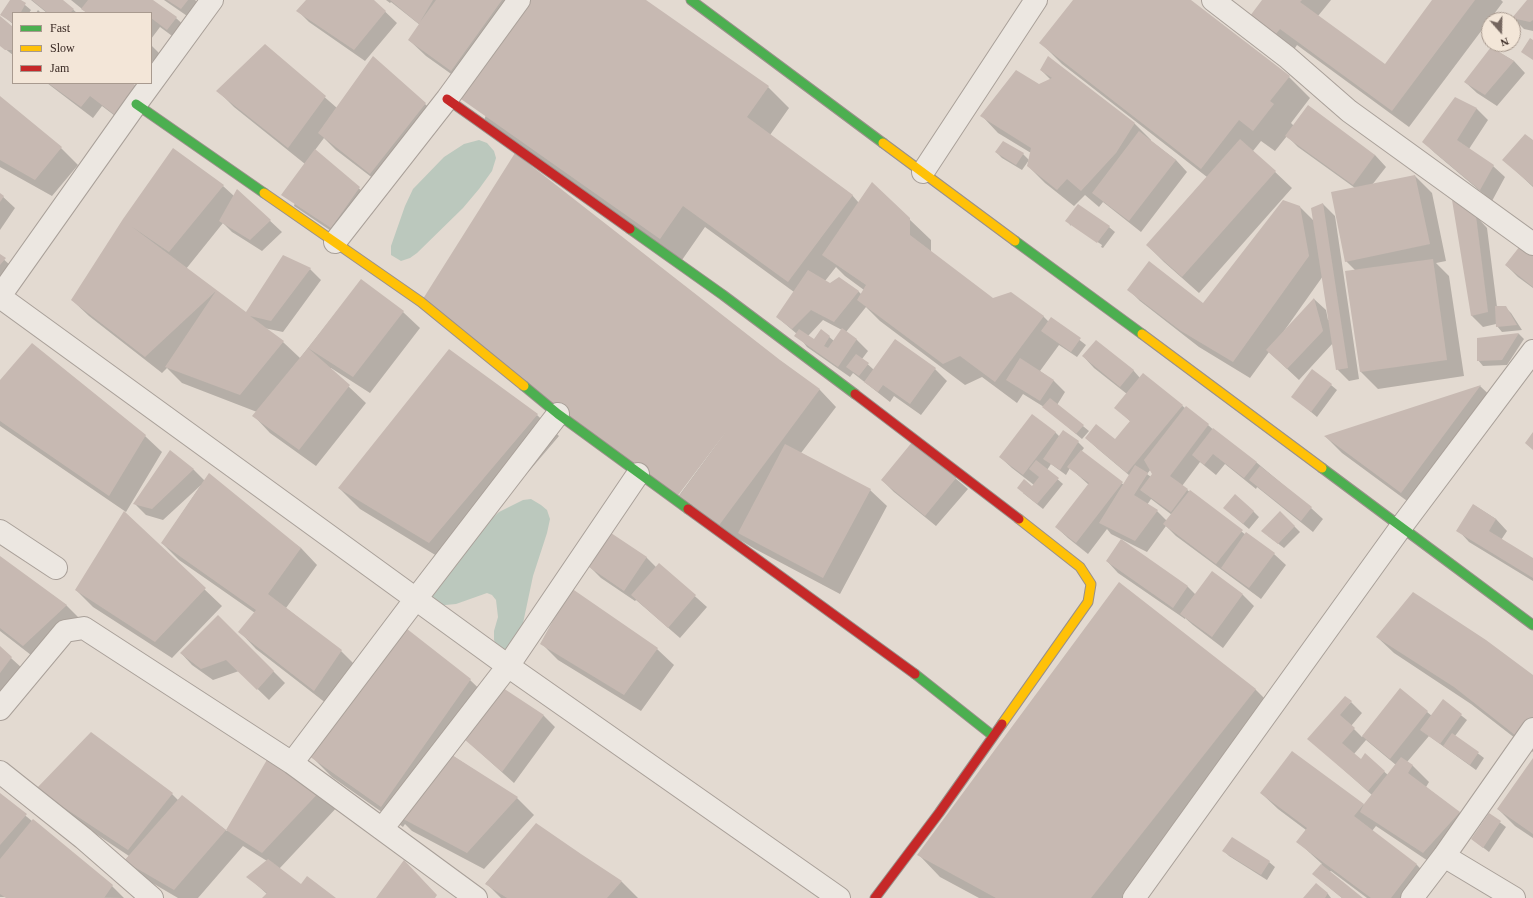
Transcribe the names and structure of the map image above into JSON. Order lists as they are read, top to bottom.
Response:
{
  "legend": ["Fast", "Slow", "Jam"],
  "north": "bottom"
}
